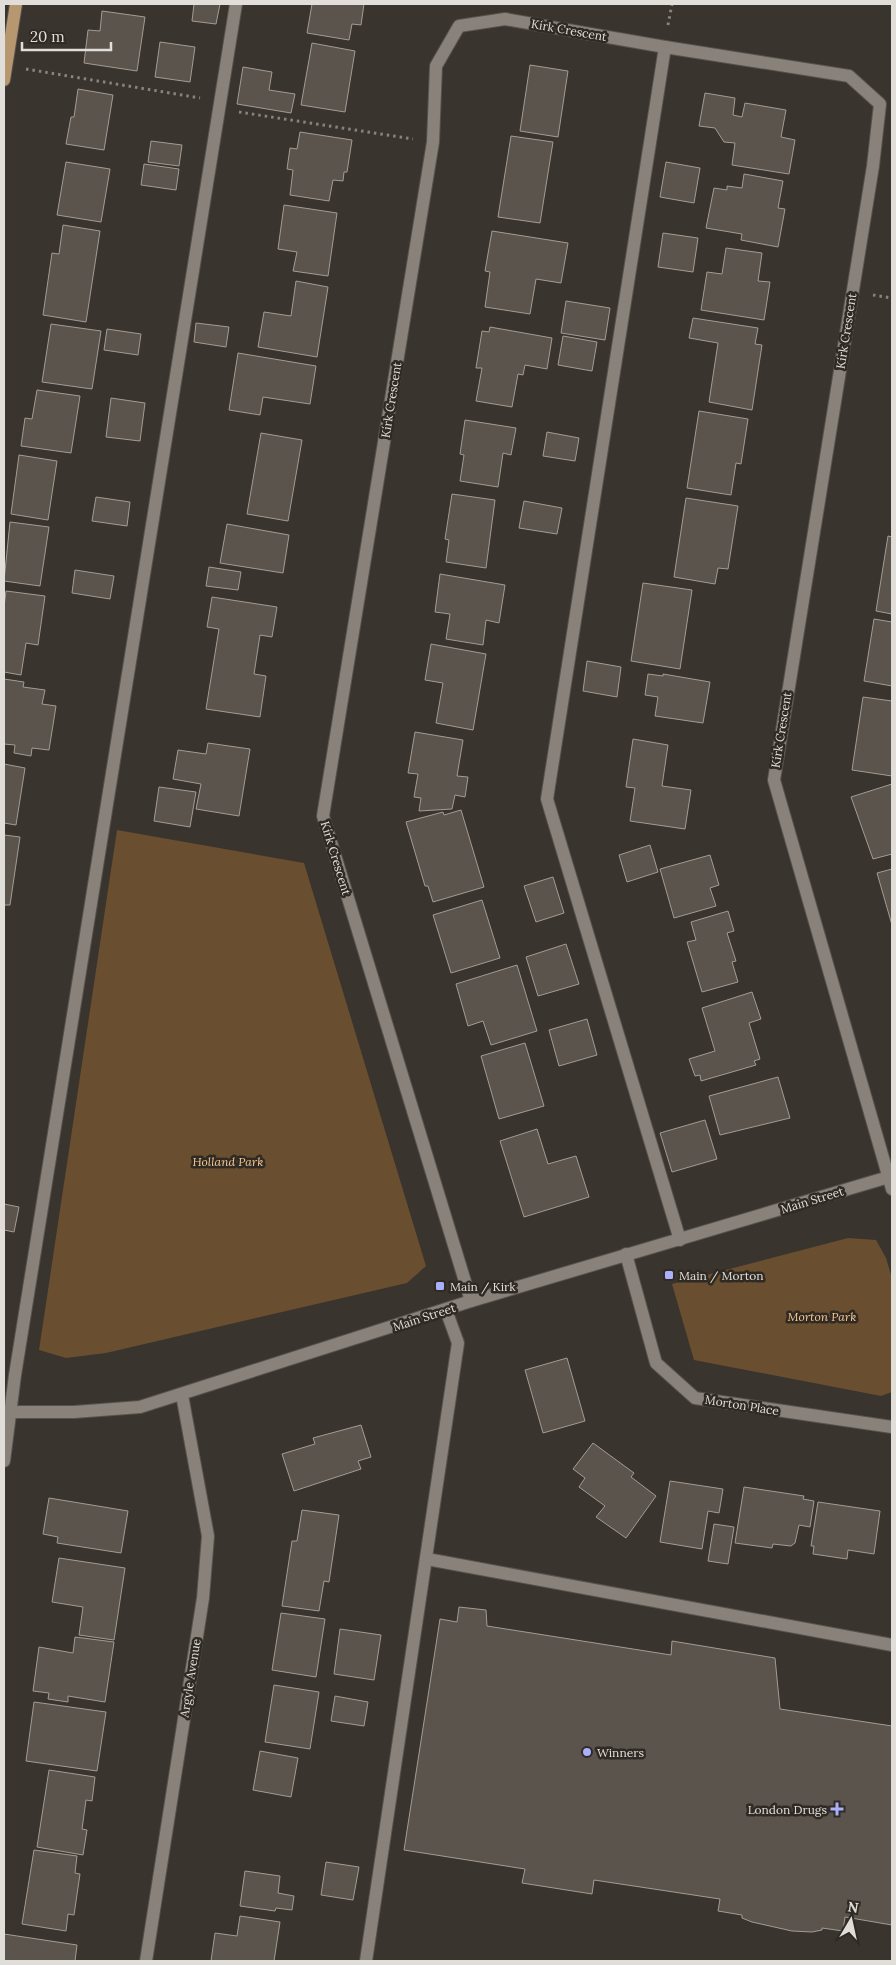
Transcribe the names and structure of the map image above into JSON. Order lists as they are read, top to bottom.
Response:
{
  "streets": {
    "street": [
      "Kirk Crescent",
      "Main Street",
      "Morton Place",
      "Argyle Avenue"
    ]
  },
  "crossings": [
    ["Kirk Crescent", "Main Street"],
    ["Main Street", "Morton Place"],
    ["Main Street", "Argyle Avenue"]
  ],
  "parks": ["Holland Park", "Morton Park"],
  "places": {
    "transit": ["Main / Morton", "Main / Kirk"],
    "other": ["Winners"],
    "health": ["London Drugs"]
  },
  "scale_bar": "20 m",
  "north": "top"
}
